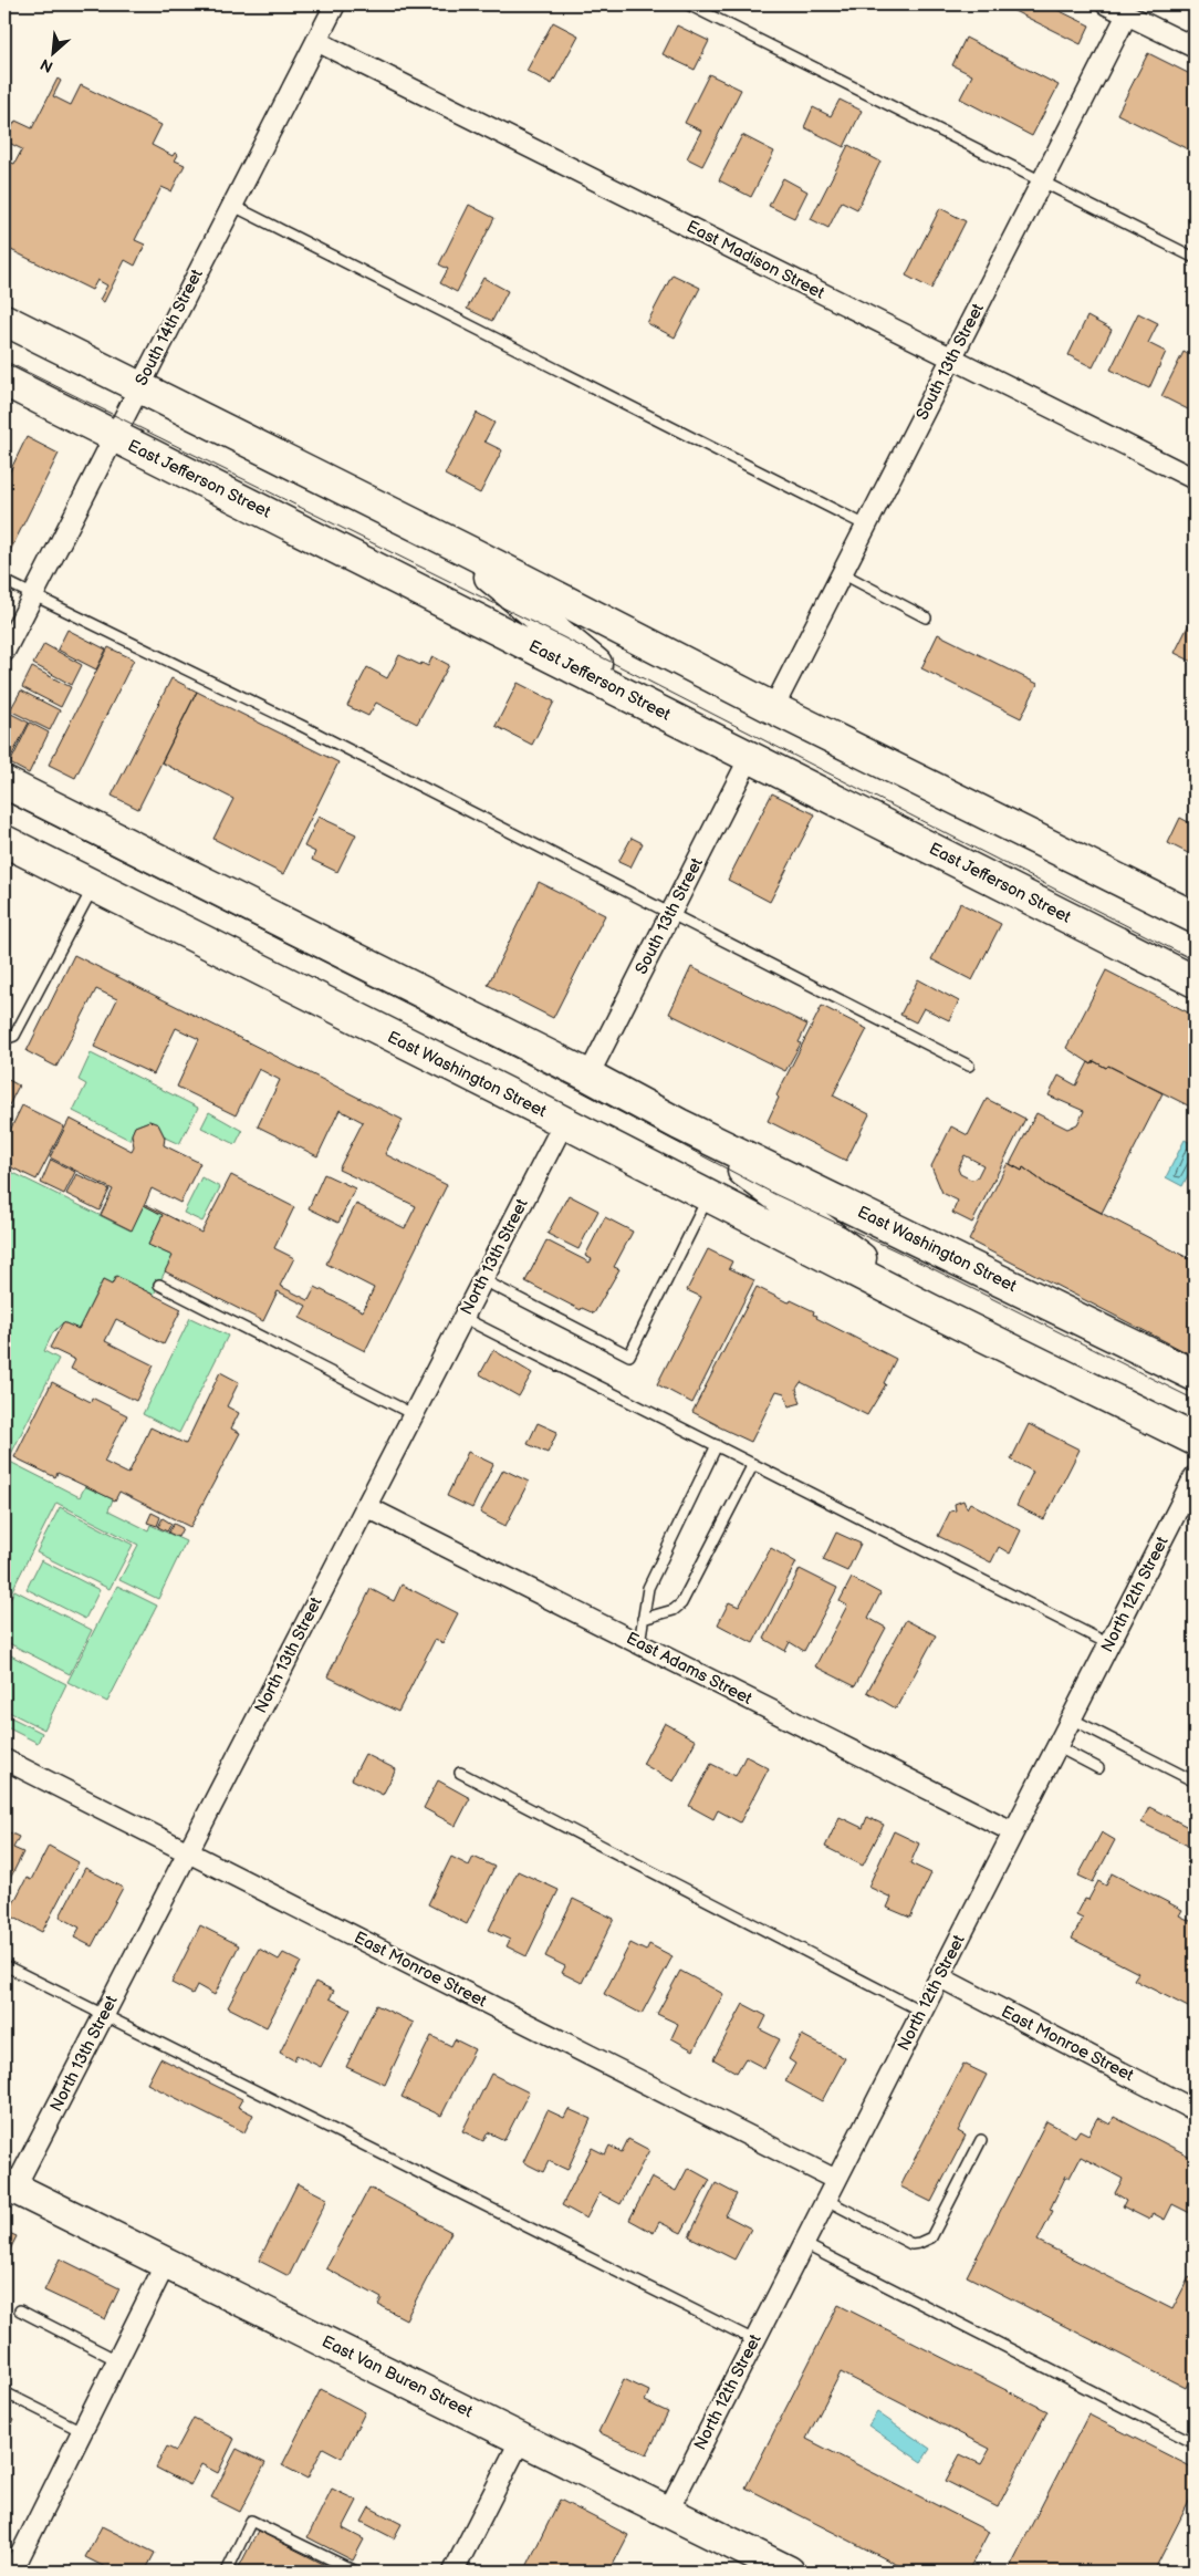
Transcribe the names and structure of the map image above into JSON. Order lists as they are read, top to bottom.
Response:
{
  "streets": {
    "main road": ["East Jefferson Street", "East Washington Street", "East Van Buren Street"],
    "street": [
      "East Madison Street",
      "South 14th Street",
      "South 13th Street",
      "North 13th Street",
      "North 12th Street",
      "East Adams Street",
      "East Monroe Street"
    ]
  },
  "crossings": [
    ["East Madison Street", "South 14th Street"],
    ["East Madison Street", "South 13th Street"],
    ["South 14th Street", "East Jefferson Street"],
    ["South 13th Street", "East Jefferson Street"],
    ["South 13th Street", "East Washington Street"],
    ["East Washington Street", "North 13th Street"],
    ["North 13th Street", "East Adams Street"],
    ["North 13th Street", "East Monroe Street"],
    ["North 13th Street", "East Van Buren Street"],
    ["North 12th Street", "East Adams Street"],
    ["North 12th Street", "East Monroe Street"],
    ["North 12th Street", "East Van Buren Street"]
  ],
  "north": "bottom left"
}
